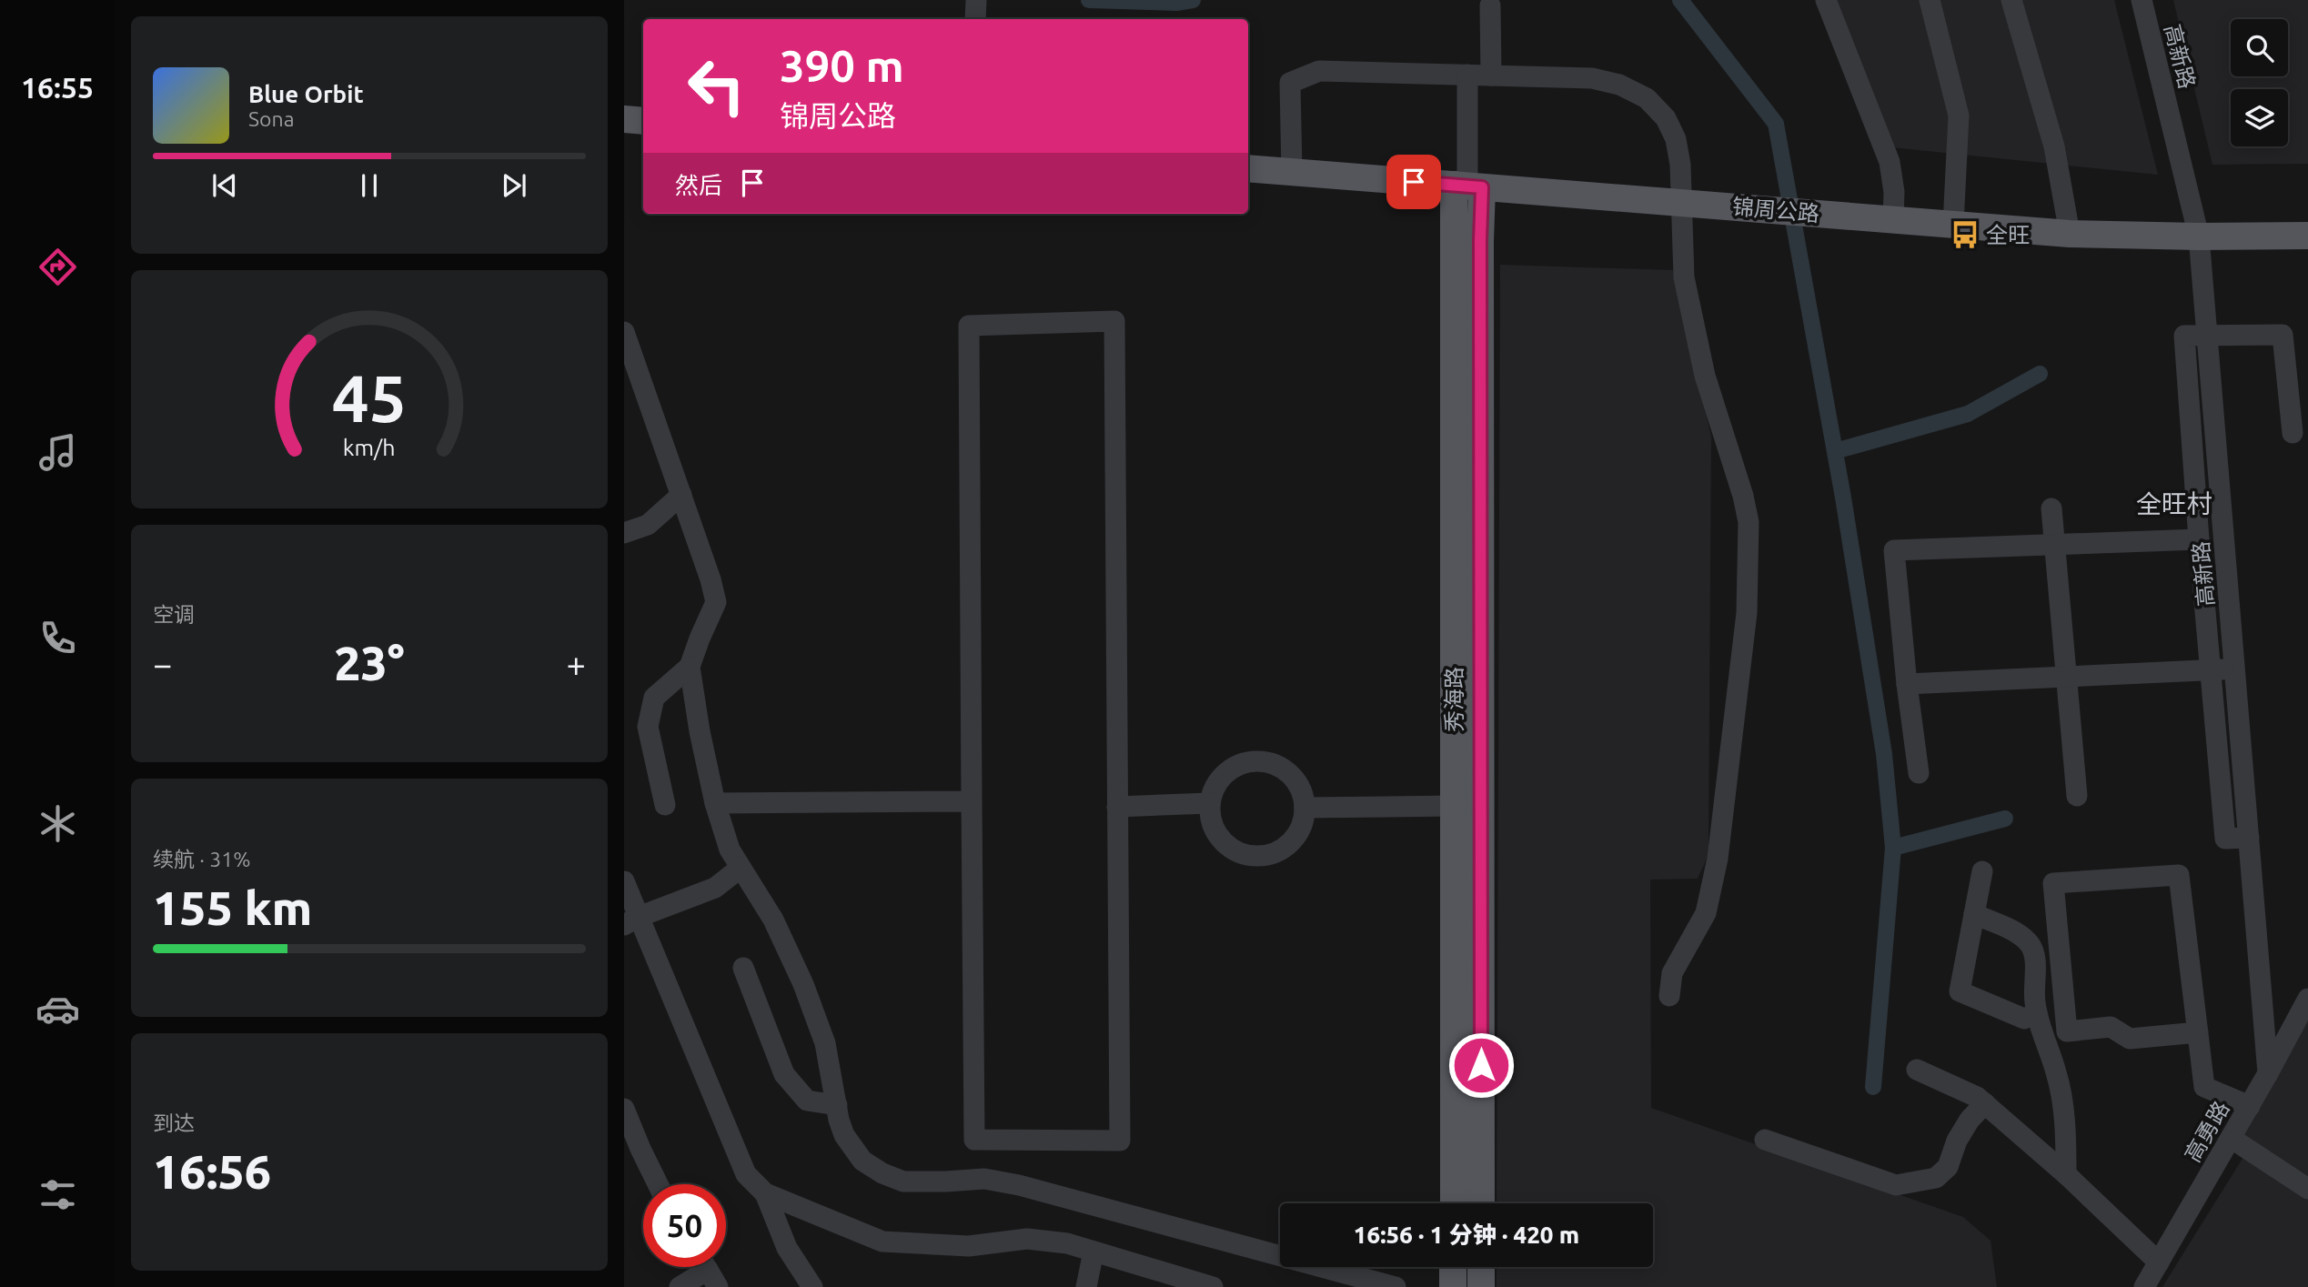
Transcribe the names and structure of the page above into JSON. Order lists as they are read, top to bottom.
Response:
{
  "streets": {
    "main road": ["锦周公路", "秀海路"],
    "street": ["高新路", "高勇路"]
  },
  "crossings": [
    ["高新路", "锦周公路"],
    ["高新路", "高勇路"],
    ["锦周公路", "秀海路"]
  ],
  "districts": ["全旺村"],
  "places": {
    "bus stop": ["全旺"]
  },
  "page": {
    "tabs": "16:55",
    "turn": ["390 m", "锦周公路"],
    "song": ["Blue Orbit", "Sona"],
    "then": "然后",
    "tile": [
      "空调",
      ["续航 · 31%", "155 km"],
      ["到达", "16:56"]
    ],
    "heat": ["−", "23°", "+"],
    "limit": "50",
    "trip": "16:56 · 1 分钟 · 420 m",
    "gauge": ["45", "km/h"]
  }
}
